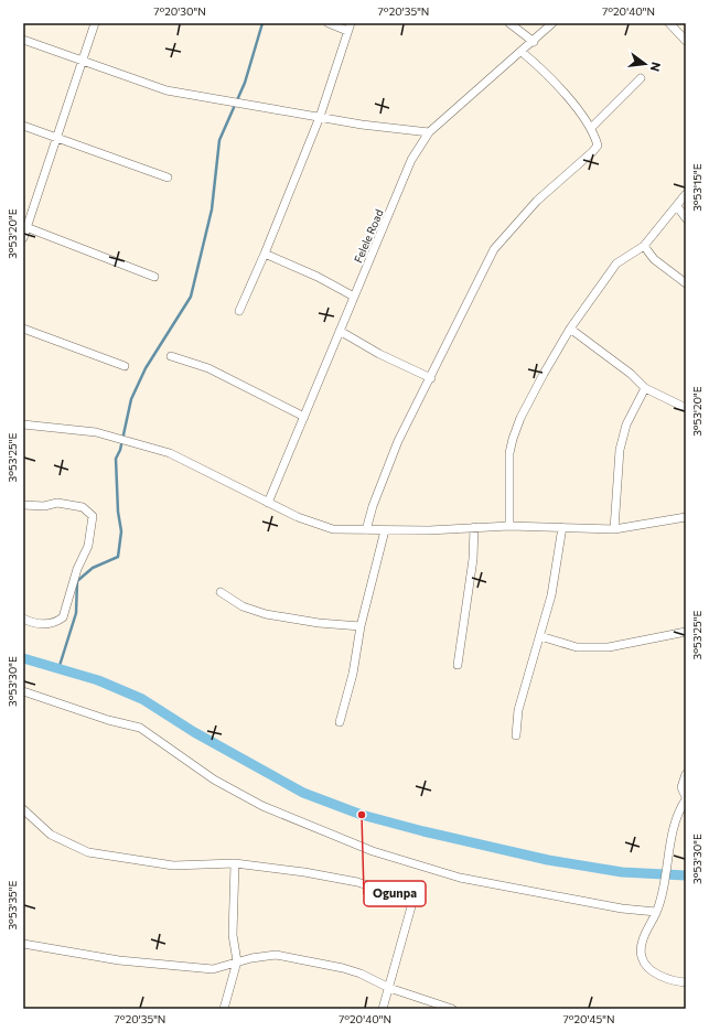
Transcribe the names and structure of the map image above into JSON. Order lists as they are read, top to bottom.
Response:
{
  "streets": {
    "street": ["Felele Road"]
  },
  "places": ["Ogunpa"],
  "north": "right",
  "coordinates": [
    "7°20'30\"N",
    "7°20'35\"N",
    "7°20'40\"N",
    "3°53'15\"E",
    "3°53'20\"E",
    "3°53'25\"E",
    "3°53'30\"E",
    "3°53'35\"E",
    "7°20'45\"N"
  ]
}
